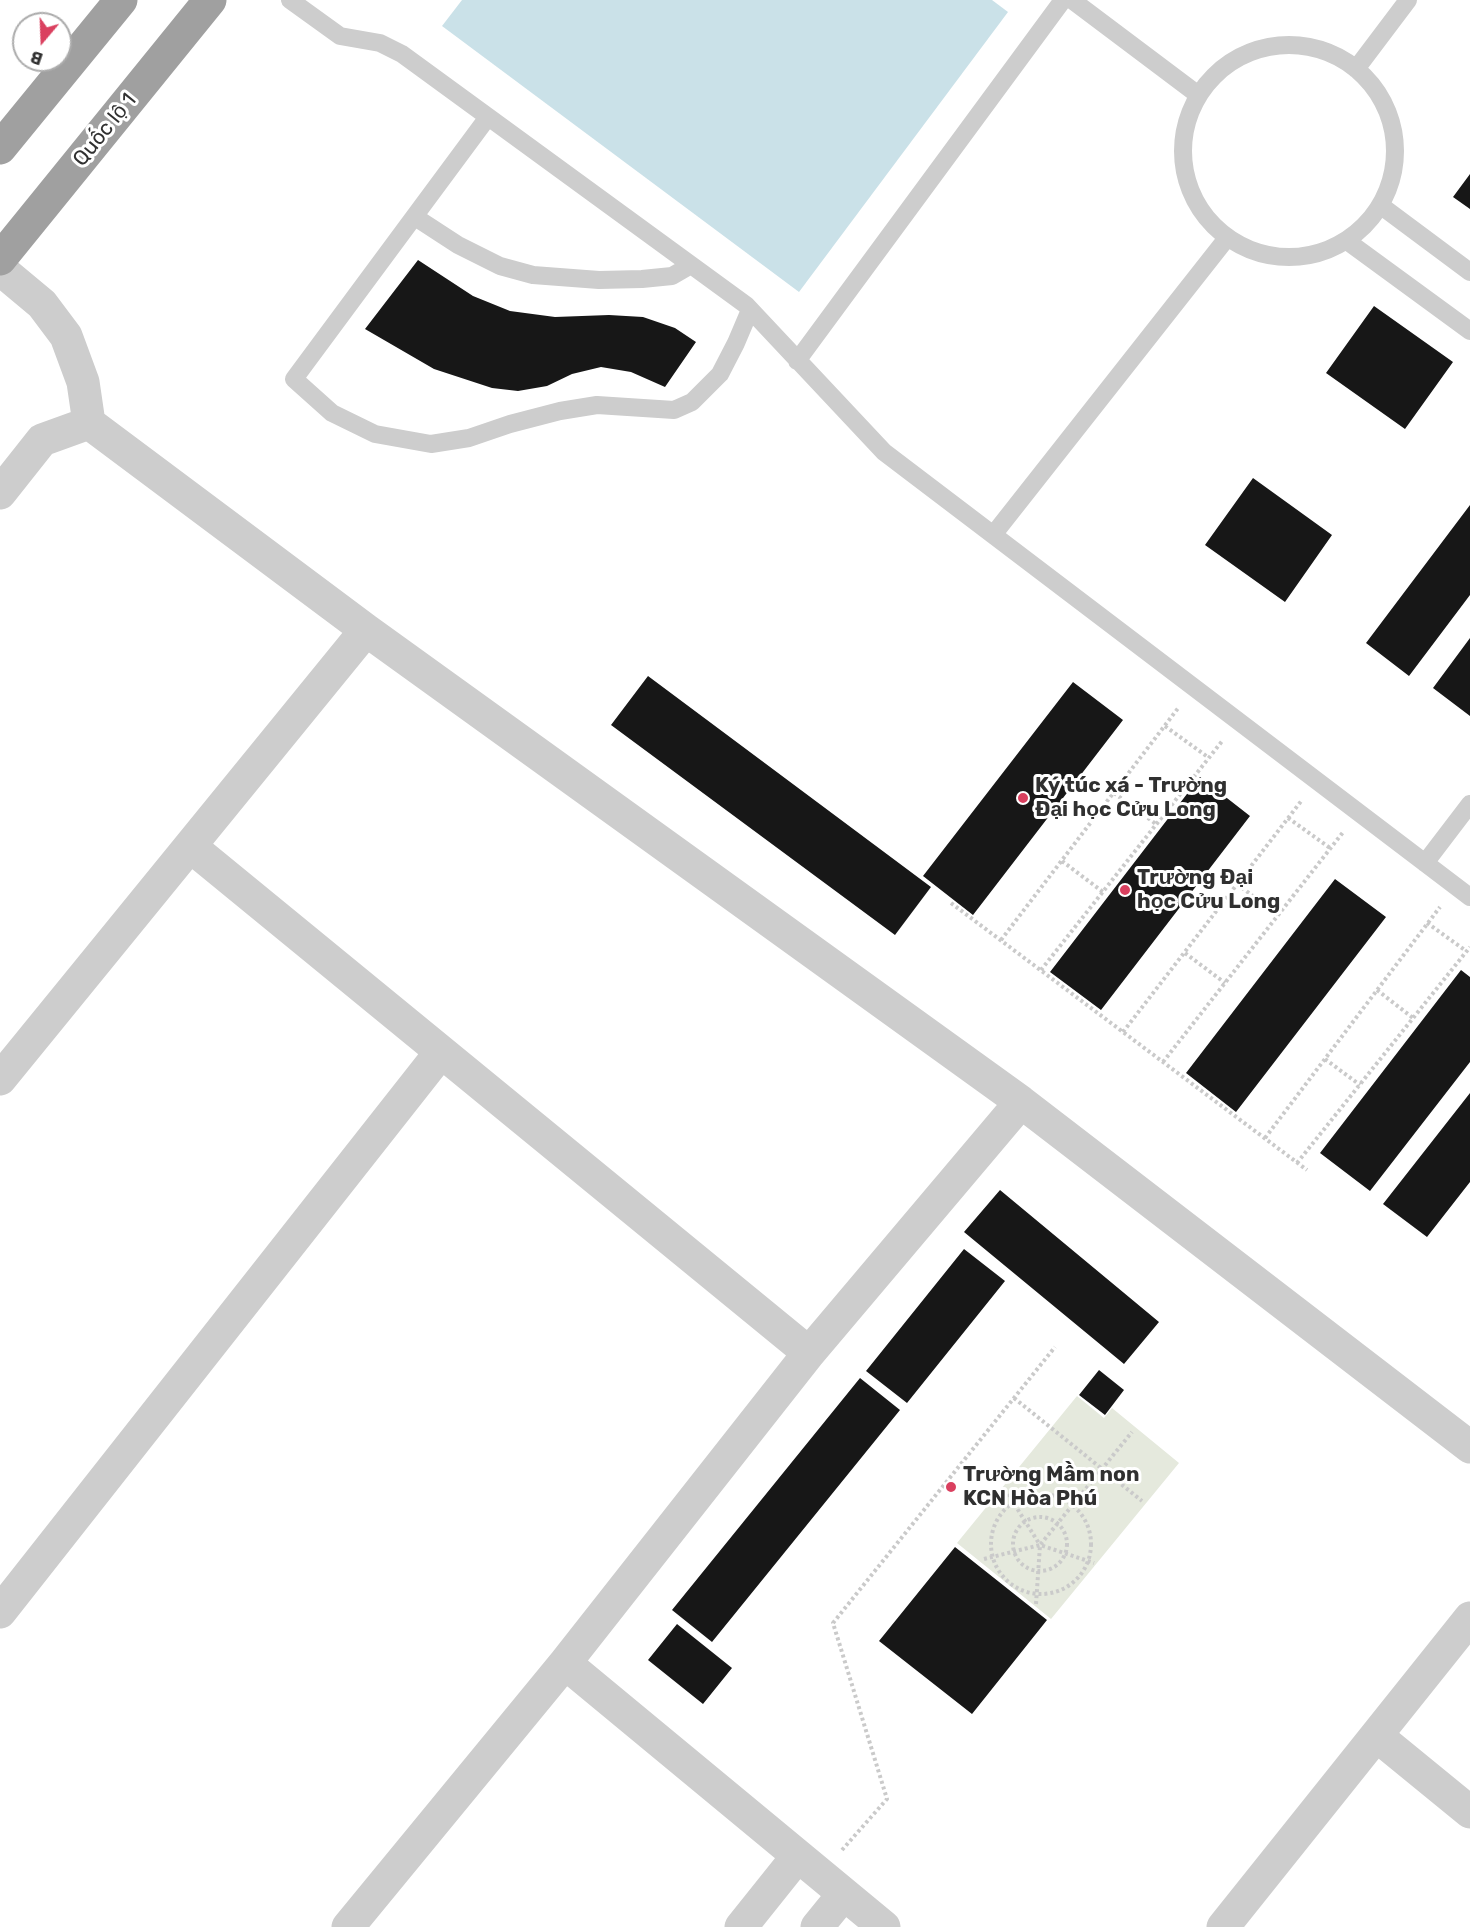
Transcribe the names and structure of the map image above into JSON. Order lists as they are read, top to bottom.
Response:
{
  "streets": {
    "highway": ["Quốc lộ 1"]
  },
  "places": ["Ký túc xá - Trường Đại học Cửu Long", "Trường Đại học Cửu Long", "Trường Mầm non KCN Hòa Phú"],
  "north": "bottom"
}
